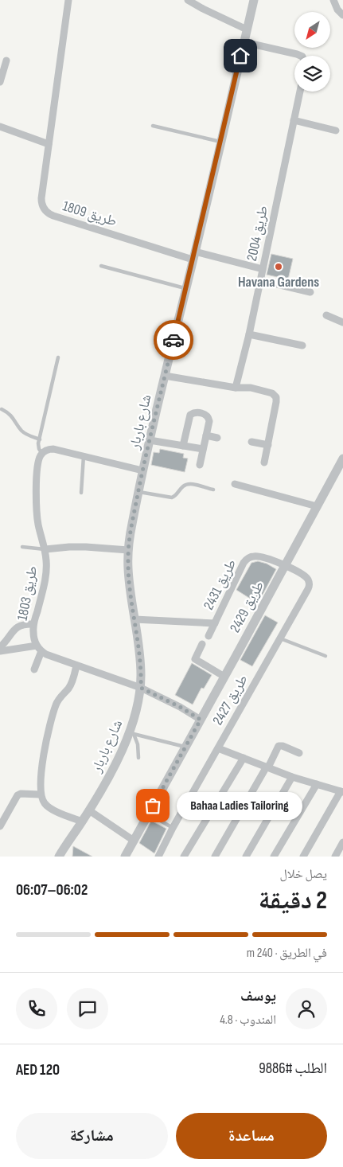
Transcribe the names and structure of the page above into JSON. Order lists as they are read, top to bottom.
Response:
{
  "streets": {
    "street": [
      "طريق 1809",
      "طريق 2004",
      "شارع باربار",
      "طريق 2431",
      "طريق 1803",
      "طريق 2429",
      "طريق 2427"
    ]
  },
  "crossings": [
    ["طريق 1809", "طريق 2004"],
    ["طريق 1809", "شارع باربار"],
    ["طريق 2431", "طريق 2429"],
    ["طريق 2431", "طريق 2427"],
    ["طريق 2429", "طريق 2427"]
  ],
  "places": ["Havana Gardens", "Bahaa Ladies Tailoring"],
  "north": "bottom left",
  "page": {
    "bubble": "Bahaa Ladies Tailoring",
    "heading": ["2 دقيقة", "يصل خلال", "06:02–06:07"],
    "panel": [
      "يوسف",
      "المندوب · 4.8",
      "الطلب #9886",
      "AED 120"
    ],
    "bar": "في الطريق · 240 m",
    "buttons": ["مساعدة", "مشاركة"]
  }
}
